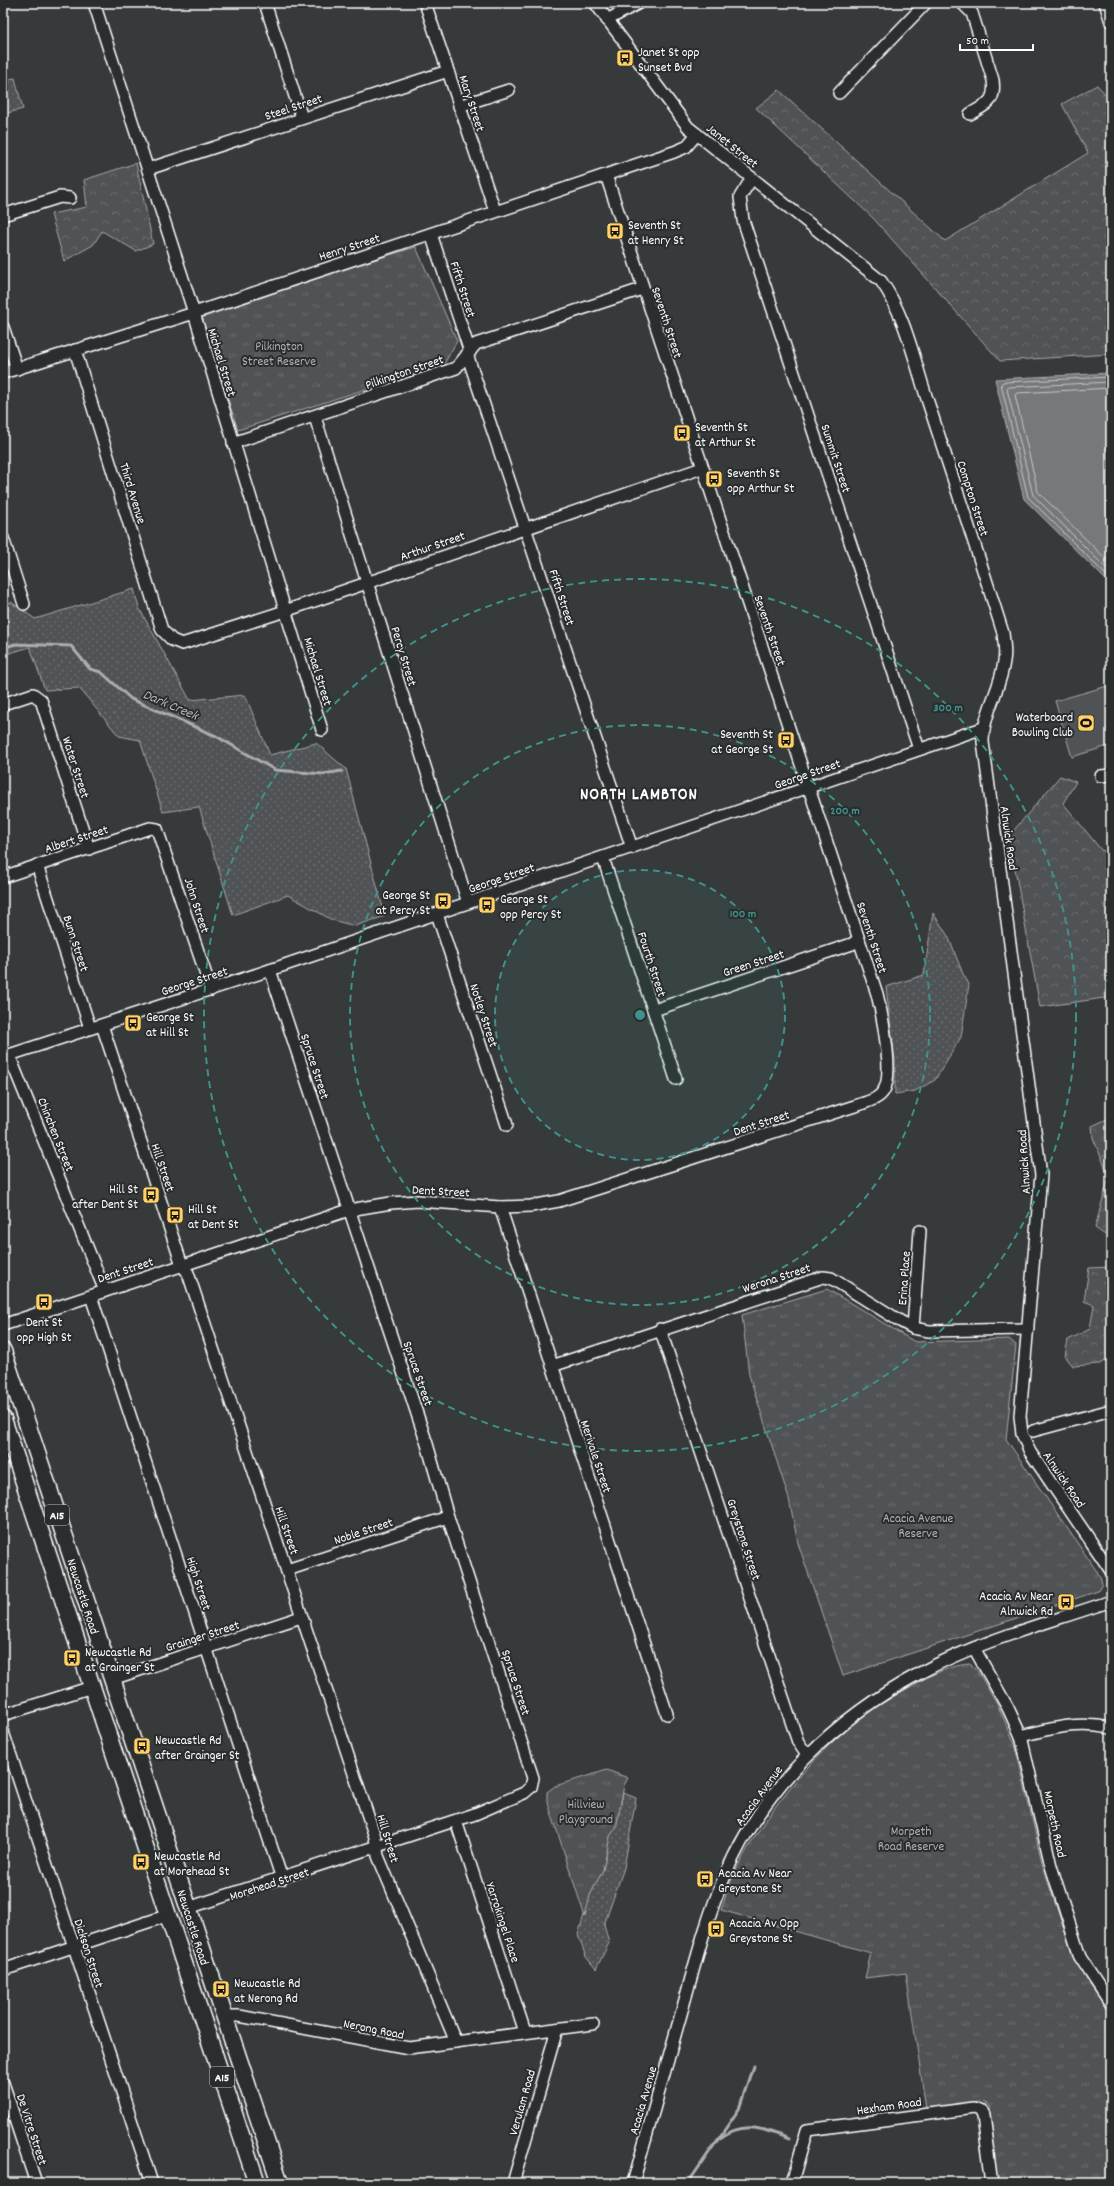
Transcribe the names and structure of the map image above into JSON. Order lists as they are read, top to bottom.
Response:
{
  "streets": {
    "highway": ["A15", "Newcastle Road", "Morehead Street"],
    "street": [
      "Mary Street",
      "Steel Street",
      "Janet Street",
      "Henry Street",
      "Fifth Street",
      "Seventh Street",
      "Michael Street",
      "Pilkington Street",
      "Summit Street",
      "Third Avenue",
      "Compton Street",
      "Arthur Street",
      "Percy Street",
      "Water Street",
      "George Street",
      "Albert Street",
      "Alnwick Road",
      "John Street",
      "Bunn Street",
      "Green Street",
      "Fourth Street",
      "Notley Street",
      "Spruce Street",
      "Dent Street",
      "Chinchen Street",
      "Hill Street",
      "Werona Street",
      "Erina Place",
      "Merivale Street",
      "Noble Street",
      "Greystone Street",
      "High Street",
      "Grainger Street",
      "Acacia Avenue",
      "Morpeth Road",
      "Yarrokingel Place",
      "Dickson Street",
      "Nerong Road",
      "Verulam Road",
      "Hexham Road",
      "De Vitre Street"
    ]
  },
  "crossings": [
    ["Mary Street", "Steel Street"],
    ["Mary Street", "Henry Street"],
    ["Steel Street", "Michael Street"],
    ["Janet Street", "Henry Street"],
    ["Janet Street", "Summit Street"],
    ["Janet Street", "Compton Street"],
    ["Henry Street", "Fifth Street"],
    ["Henry Street", "Seventh Street"],
    ["Henry Street", "Michael Street"],
    ["Henry Street", "Third Avenue"],
    ["Fifth Street", "Pilkington Street"],
    ["Fifth Street", "Arthur Street"],
    ["Fifth Street", "George Street"],
    ["Seventh Street", "Pilkington Street"],
    ["Seventh Street", "Arthur Street"],
    ["Seventh Street", "George Street"],
    ["Seventh Street", "Green Street"],
    ["Seventh Street", "Dent Street"],
    ["Michael Street", "Pilkington Street"],
    ["Michael Street", "Arthur Street"],
    ["Pilkington Street", "Percy Street"],
    ["Summit Street", "George Street"],
    ["Third Avenue", "Arthur Street"],
    ["Compton Street", "George Street"],
    ["Compton Street", "Alnwick Road"],
    ["Arthur Street", "Percy Street"],
    ["Percy Street", "George Street"],
    ["Water Street", "Albert Street"],
    ["George Street", "Alnwick Road"],
    ["George Street", "John Street"],
    ["George Street", "Bunn Street"],
    ["George Street", "Fourth Street"],
    ["George Street", "Notley Street"],
    ["George Street", "Spruce Street"],
    ["George Street", "Chinchen Street"],
    ["George Street", "Hill Street"],
    ["Albert Street", "John Street"],
    ["Albert Street", "Bunn Street"],
    ["Alnwick Road", "Werona Street"],
    ["Green Street", "Fourth Street"],
    ["Spruce Street", "Dent Street"],
    ["Spruce Street", "Noble Street"],
    ["Spruce Street", "Morehead Street"],
    ["Dent Street", "Chinchen Street"],
    ["Dent Street", "Hill Street"],
    ["Dent Street", "Merivale Street"],
    ["Dent Street", "High Street"],
    ["Hill Street", "Noble Street"],
    ["Hill Street", "Grainger Street"],
    ["Hill Street", "Morehead Street"],
    ["Hill Street", "Nerong Road"],
    ["Werona Street", "Erina Place"],
    ["Werona Street", "Merivale Street"],
    ["Werona Street", "Greystone Street"],
    ["Greystone Street", "Acacia Avenue"],
    ["High Street", "Grainger Street"],
    ["High Street", "Morehead Street"],
    ["Newcastle Road", "Grainger Street"],
    ["Newcastle Road", "Morehead Street"],
    ["Newcastle Road", "Nerong Road"],
    ["Acacia Avenue", "Morpeth Road"],
    ["Morehead Street", "Yarrokingel Place"],
    ["Morehead Street", "Dickson Street"],
    ["Yarrokingel Place", "Nerong Road"],
    ["Nerong Road", "Verulam Road"]
  ],
  "districts": ["NORTH LAMBTON"],
  "water": ["Dark Creek"],
  "parks": [
    "Pilkington Street Reserve",
    "Acacia Avenue Reserve",
    "Hillview Playground",
    "Morpeth Road Reserve"
  ],
  "places": {
    "bus stop": [
      "Janet St opp Sunset Bvd",
      "Seventh St at Henry St",
      "Seventh St at Arthur St",
      "Seventh St opp Arthur St",
      "Seventh St at George St",
      "George St at Percy St",
      "George St opp Percy St",
      "George St at Hill St",
      "Hill St after Dent St",
      "Hill St at Dent St",
      "Dent St opp High St",
      "Acacia Av Near Alnwick Rd",
      "Newcastle Rd at Grainger St",
      "Newcastle Rd after Grainger St",
      "Newcastle Rd at Morehead St",
      "Acacia Av Near Greystone St",
      "Acacia Av Opp Greystone St",
      "Newcastle Rd at Nerong Rd"
    ],
    "sports": ["Waterboard Bowling Club"]
  },
  "scale_bar": "50 m",
  "rings": ["300 m", "200 m", "100 m"]
}
